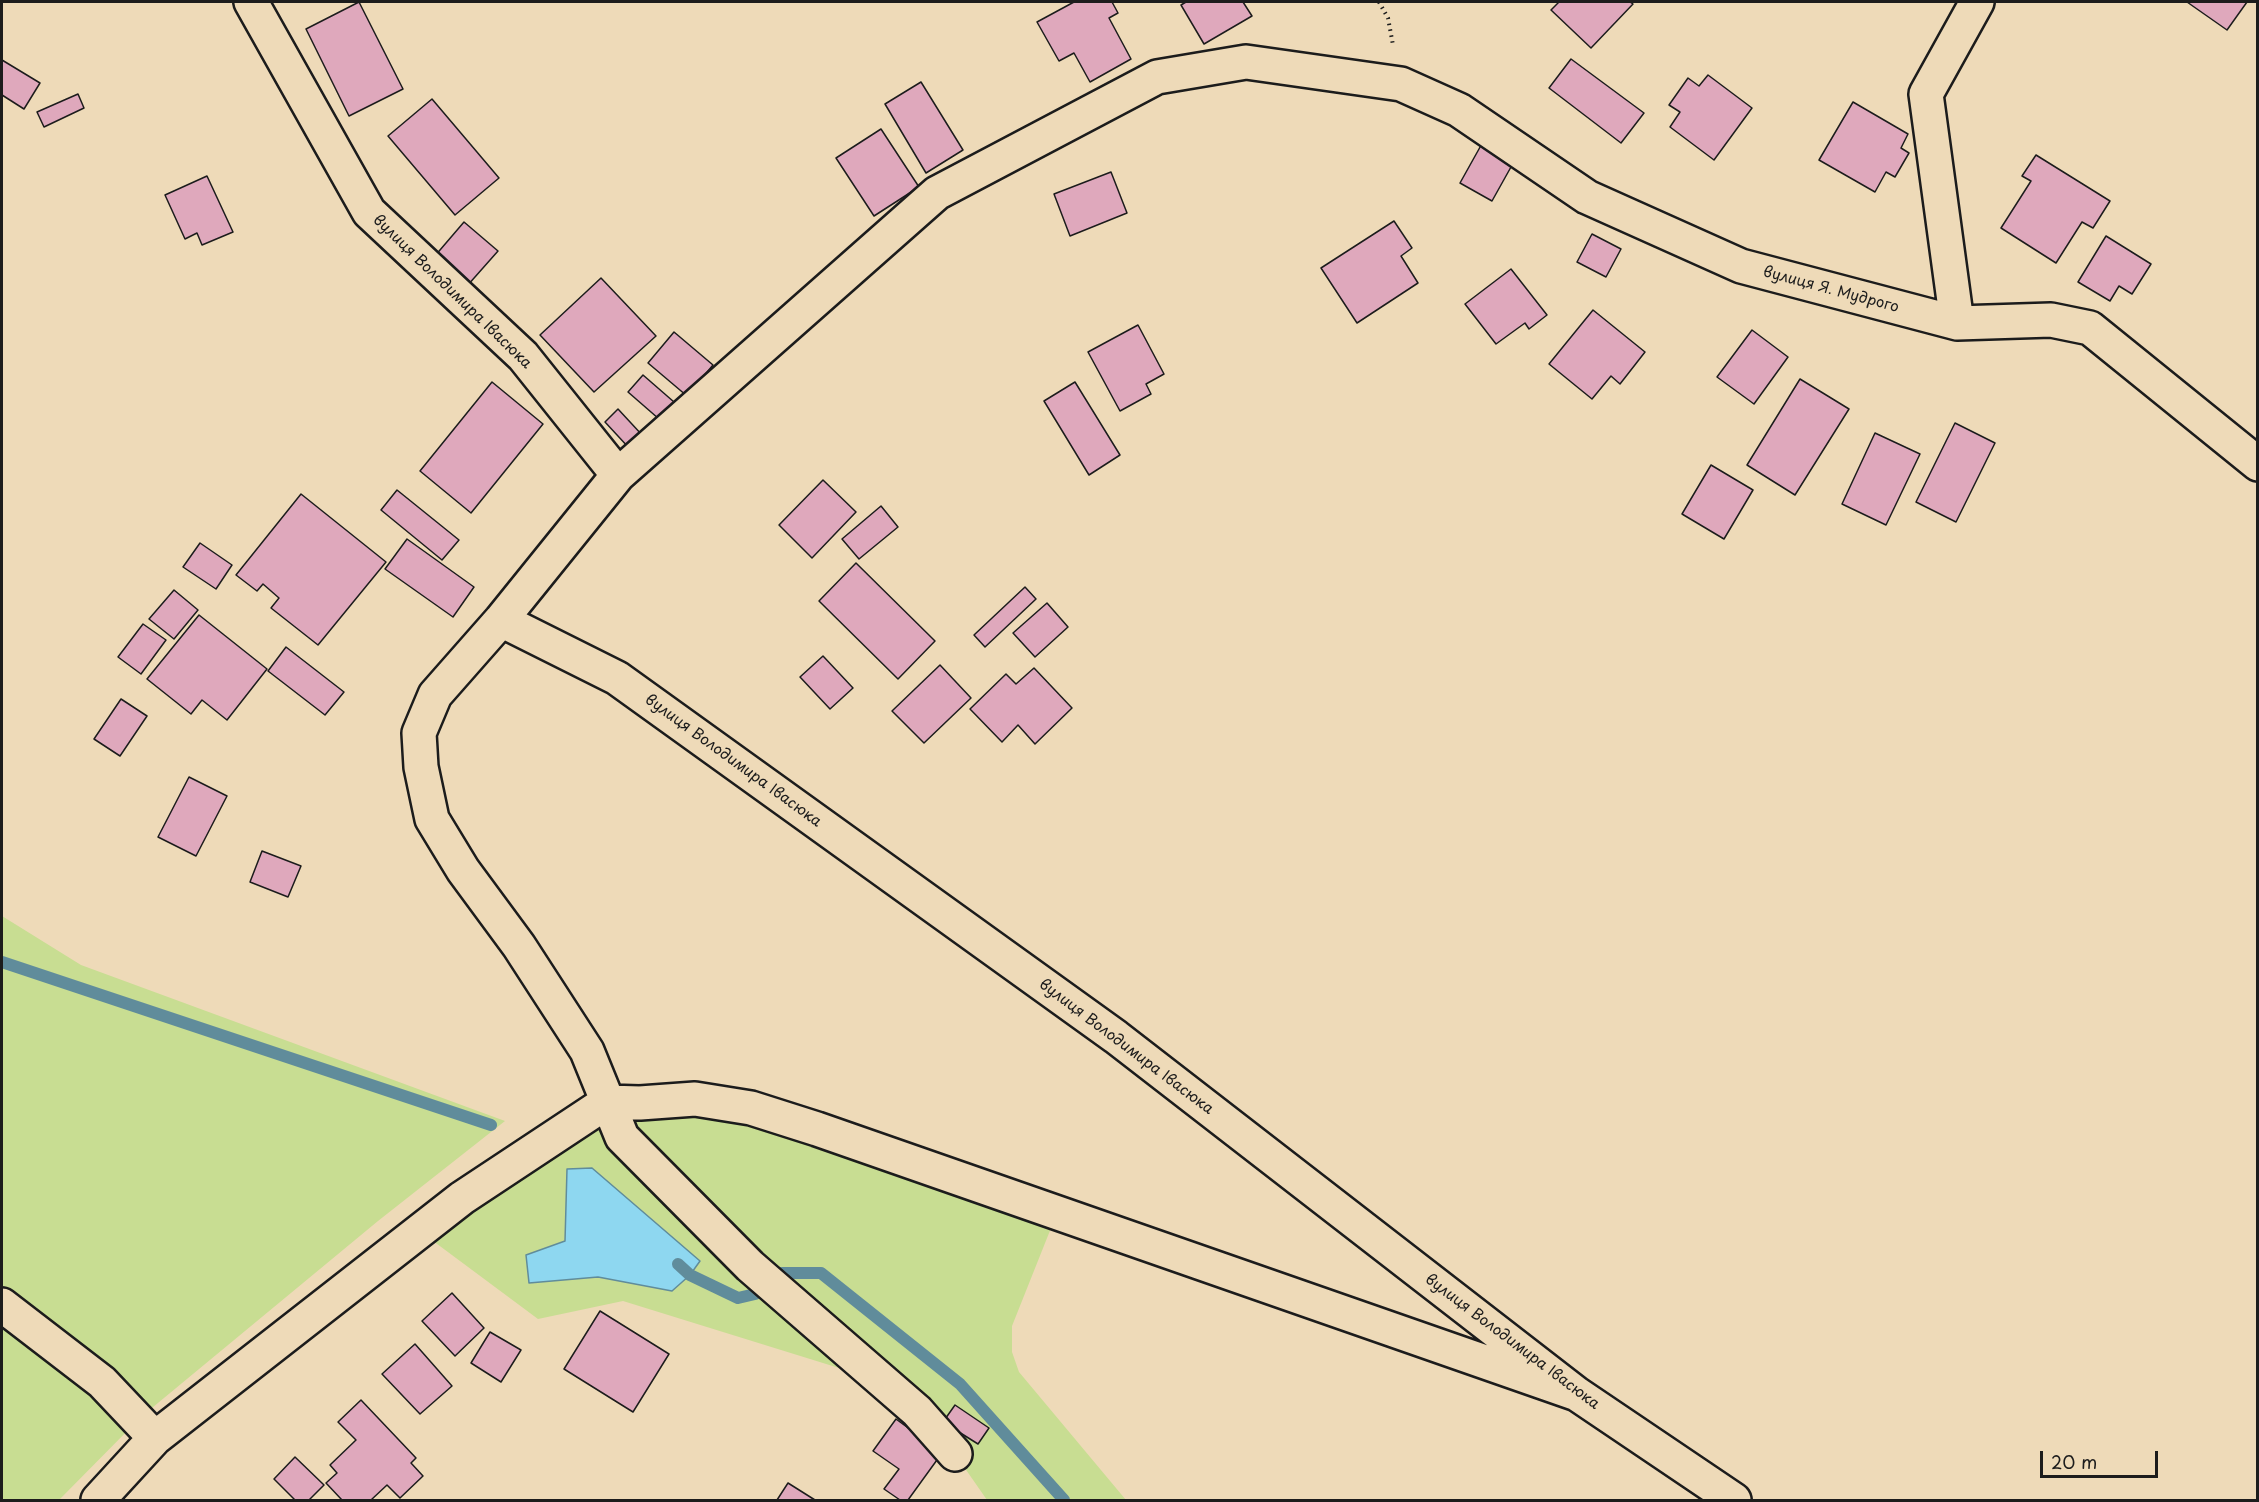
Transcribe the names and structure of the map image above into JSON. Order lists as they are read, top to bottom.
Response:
{
  "streets": {
    "street": ["вулиця Я. Мудрого", "вулиця Володимира Івасюка"]
  },
  "crossings": [
    ["вулиця Я. Мудрого", "вулиця Володимира Івасюка"]
  ],
  "scale_bar": "20 m"
}
